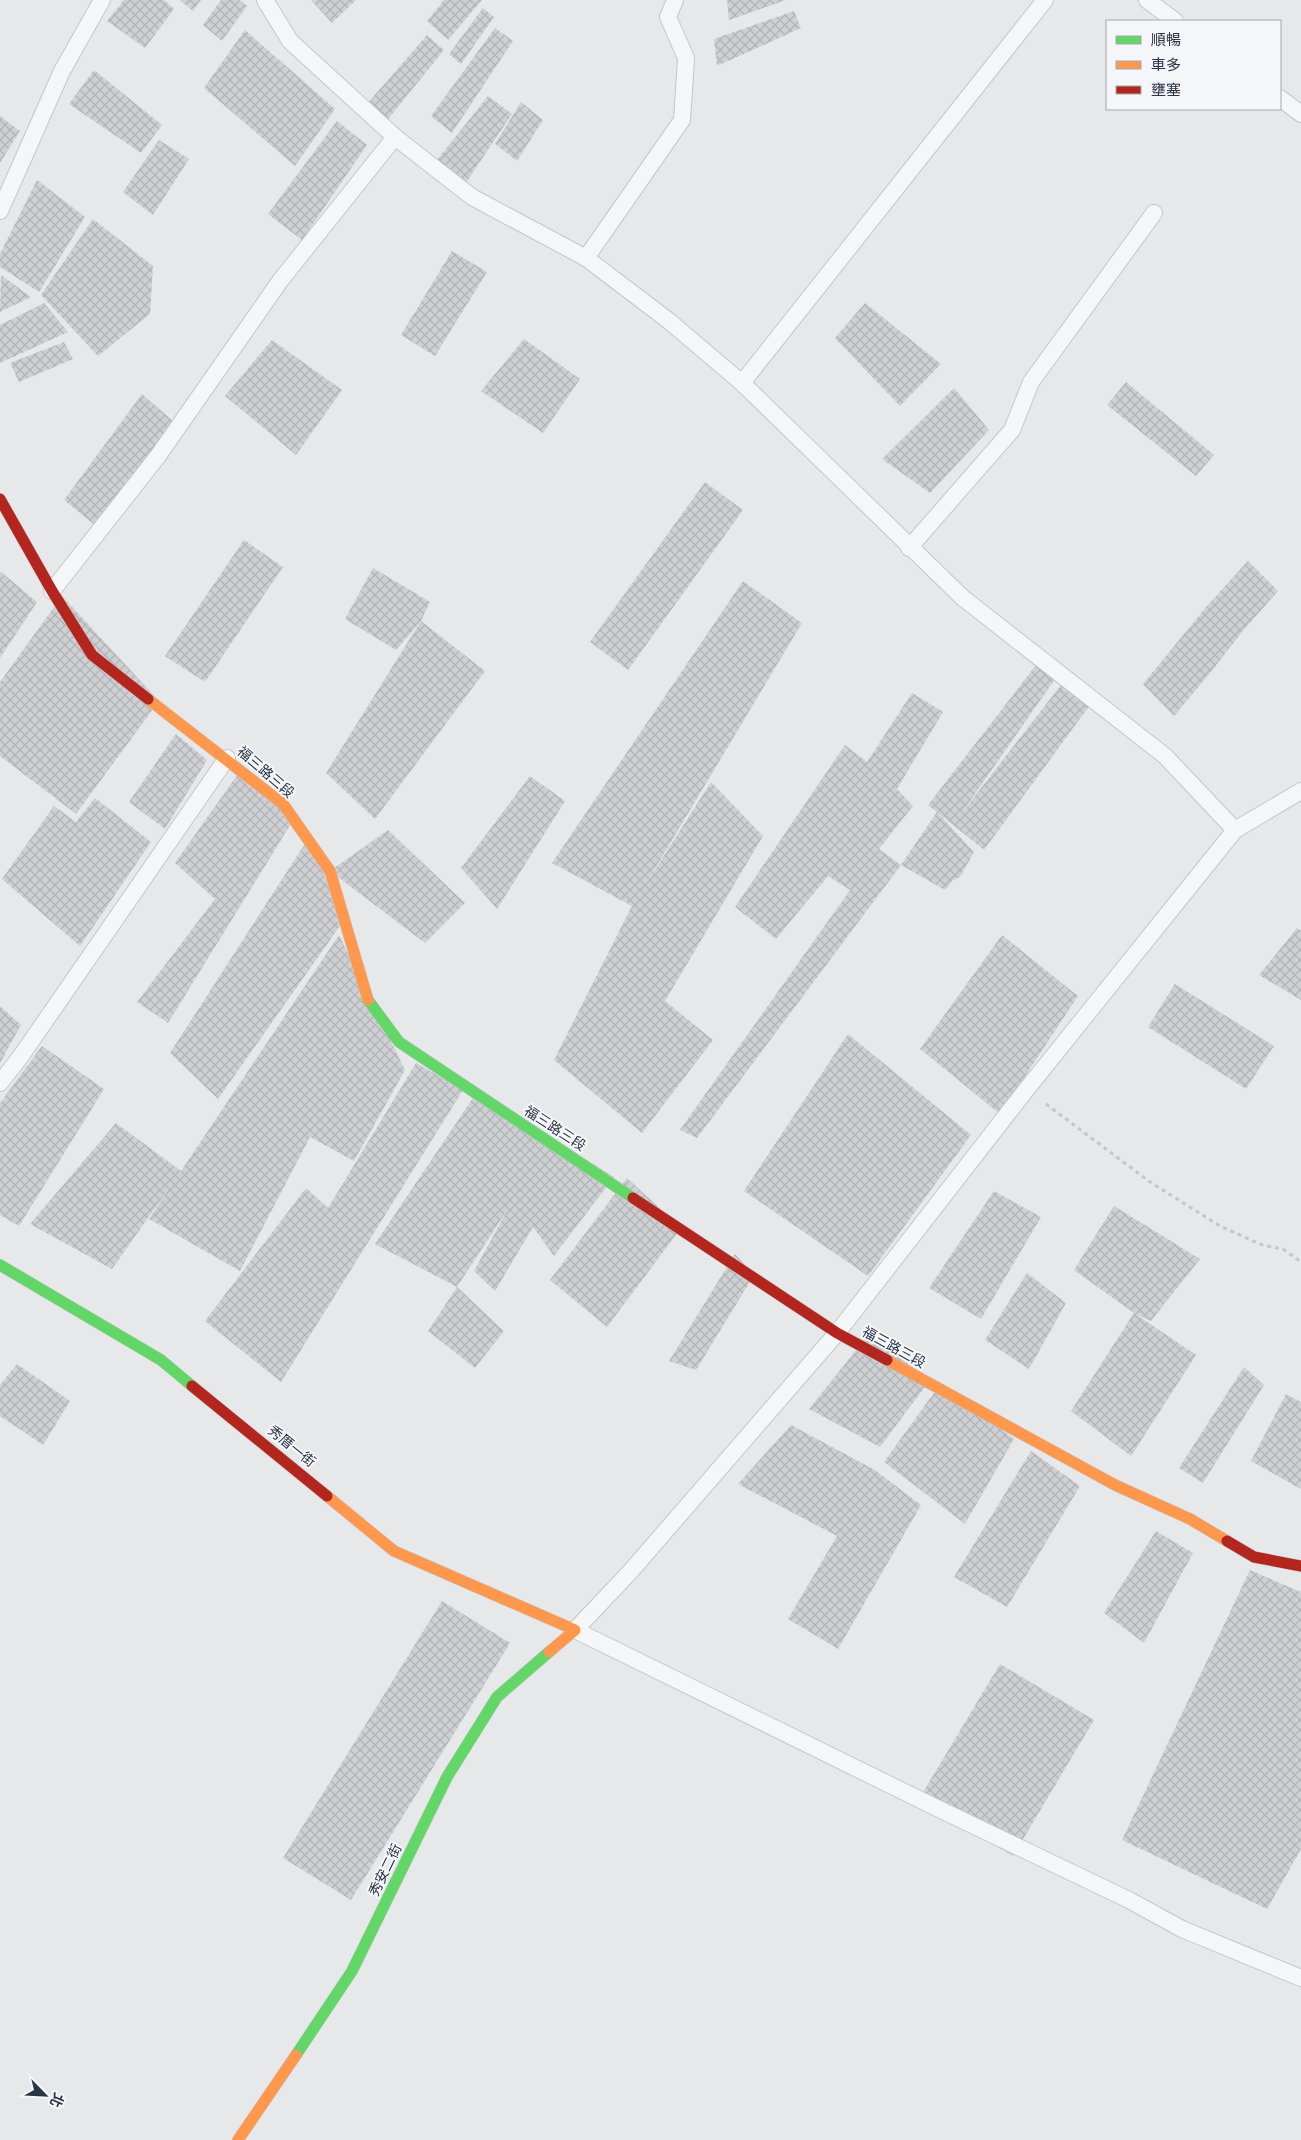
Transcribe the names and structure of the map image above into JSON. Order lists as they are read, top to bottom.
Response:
{
  "streets": {
    "street": ["福三路三段", "秀厝一街", "秀安二街"]
  },
  "crossings": [
    ["秀厝一街", "秀安二街"]
  ],
  "legend": ["順暢", "車多", "壅塞"],
  "north": "bottom right"
}
